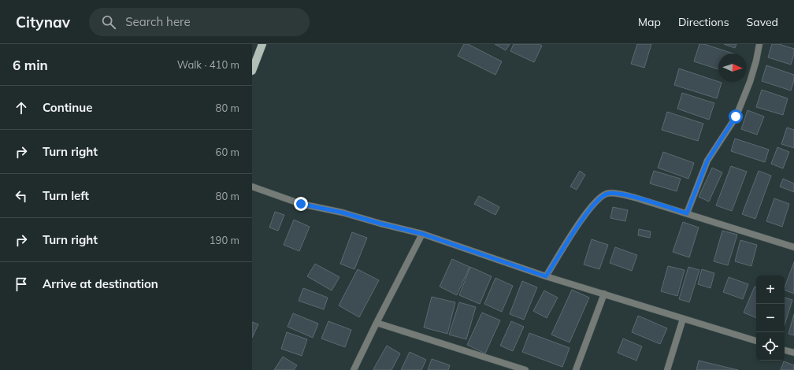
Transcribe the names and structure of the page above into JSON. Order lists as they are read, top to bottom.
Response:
{
  "north": "right",
  "page": {
    "header": "Citynav",
    "search": "Search here",
    "nav": ["Map", "Directions", "Saved"],
    "heading": ["6 min", "Walk · 410 m"],
    "list": [
      ["Continue", "80 m"],
      ["Turn right", "60 m"],
      ["Turn left", "80 m"],
      ["Turn right", "190 m"],
      "Arrive at destination"
    ],
    "map_buttons": ["+", "−"]
  }
}
